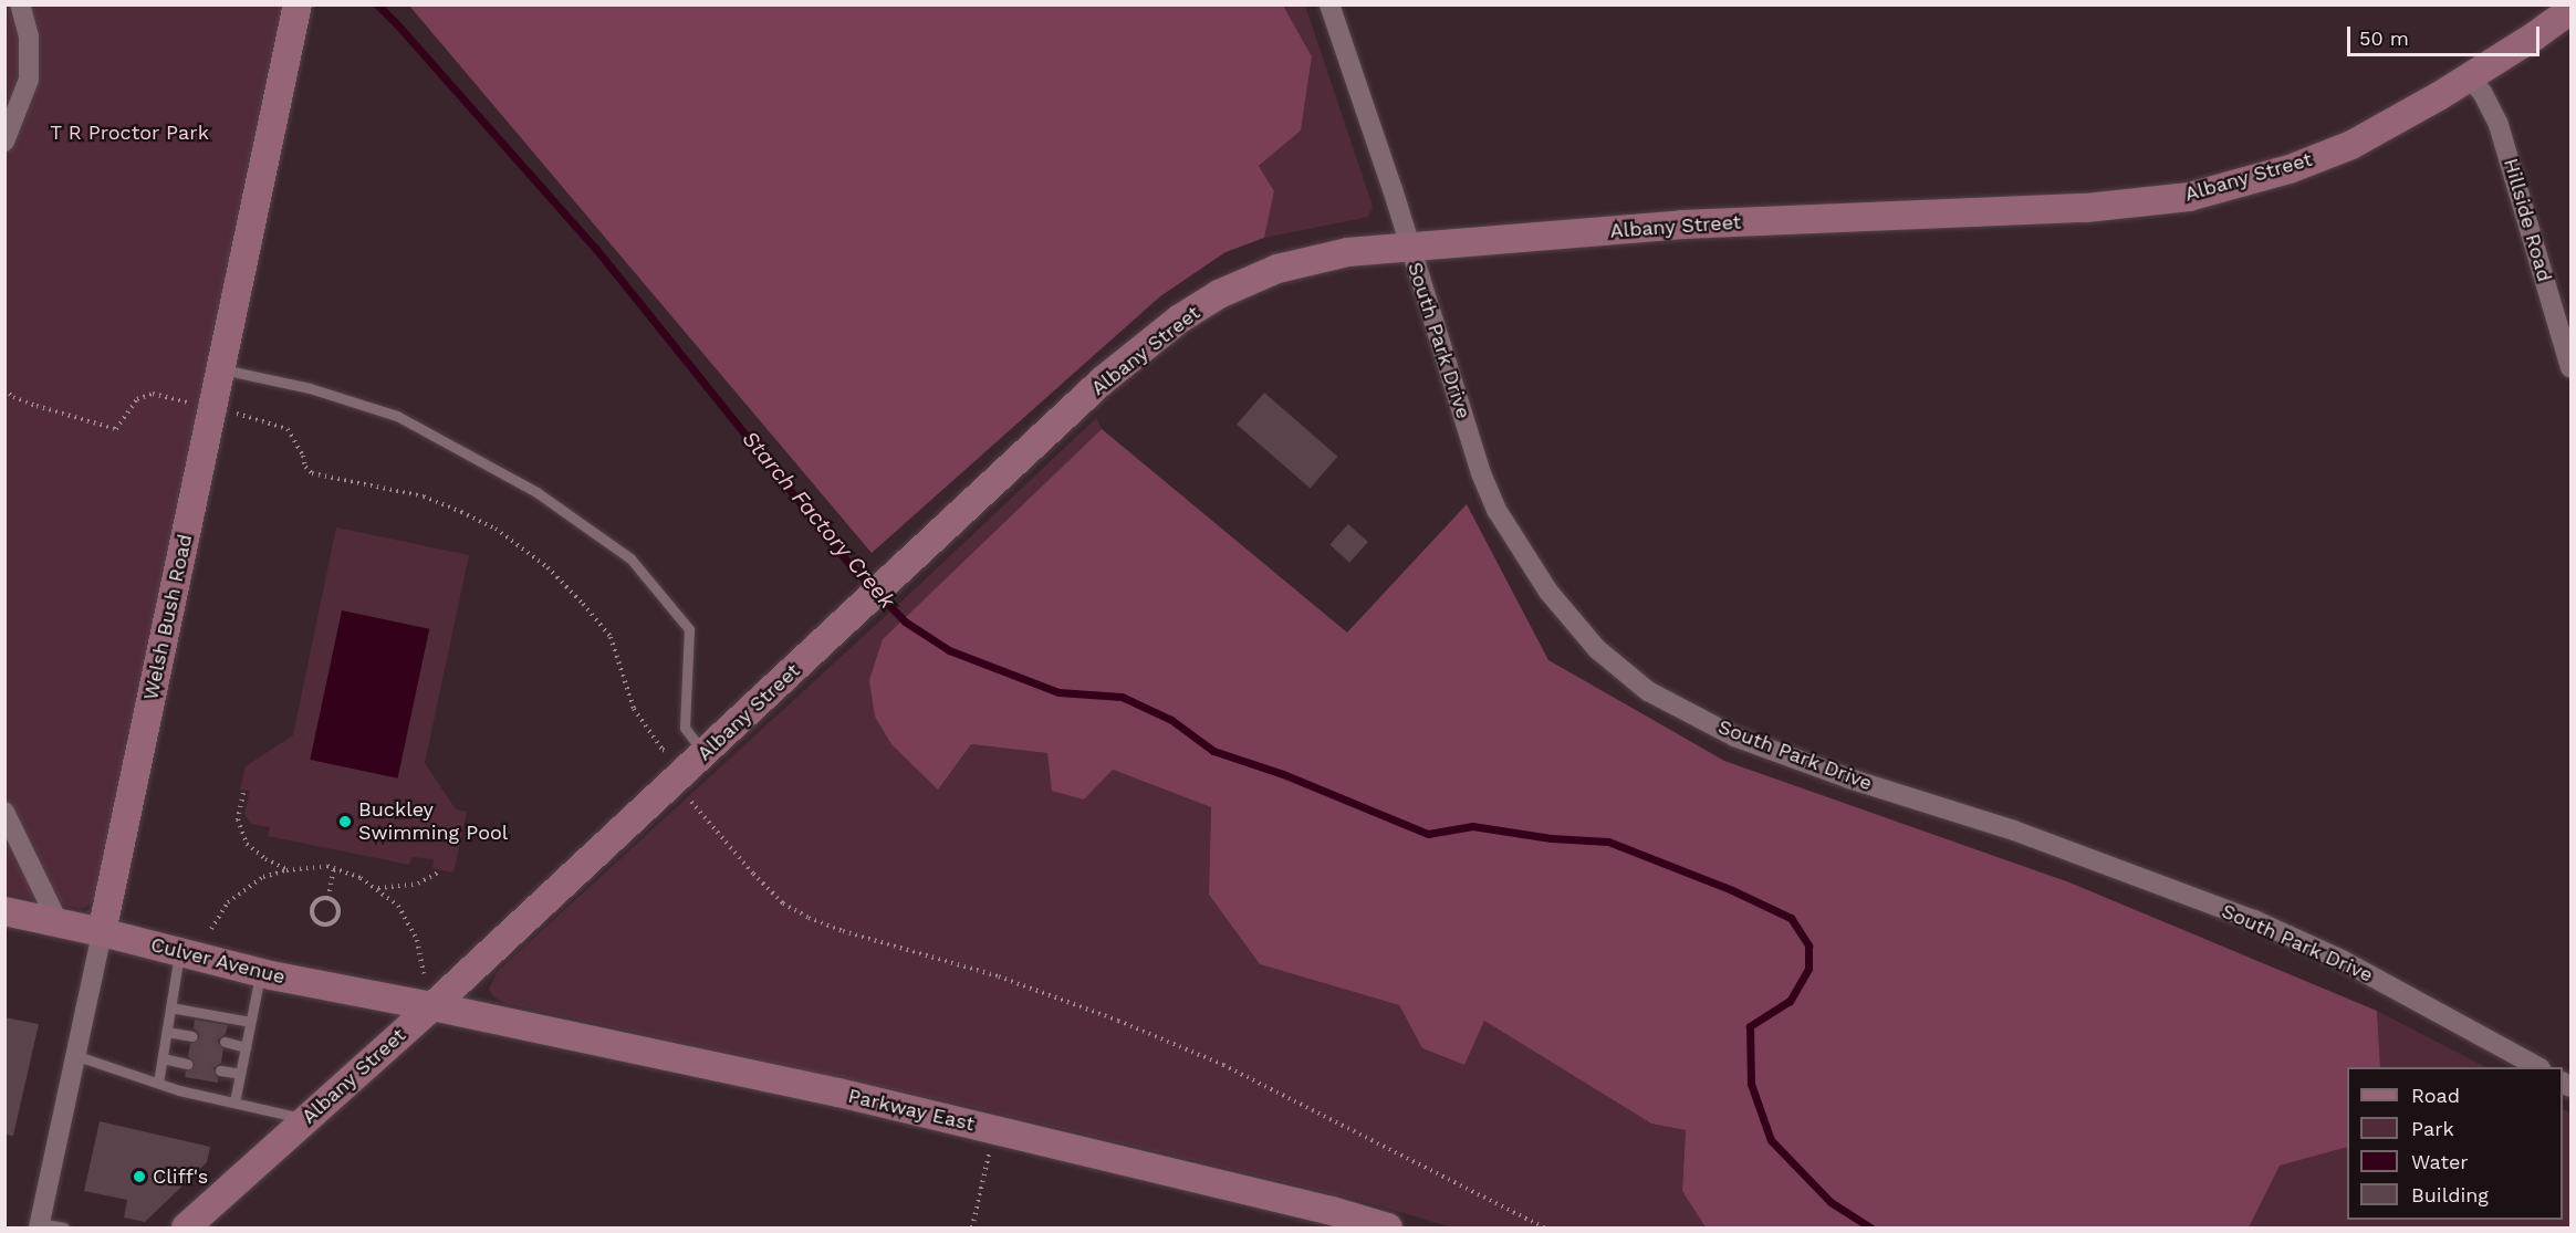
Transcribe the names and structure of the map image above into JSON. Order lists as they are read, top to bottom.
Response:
{
  "streets": {
    "street": [
      "Albany Street",
      "Hillside Road",
      "South Park Drive",
      "Welsh Bush Road",
      "Culver Avenue",
      "Parkway East"
    ]
  },
  "crossings": [
    ["Albany Street", "Hillside Road"],
    ["Albany Street", "South Park Drive"],
    ["Albany Street", "Culver Avenue"],
    ["Albany Street", "Parkway East"],
    ["Welsh Bush Road", "Culver Avenue"],
    ["Culver Avenue", "Parkway East"]
  ],
  "water": ["Starch Factory Creek"],
  "parks": ["T R Proctor Park"],
  "places": ["Buckley Swimming Pool", "Cliff's"],
  "legend": [
    "Road",
    "Park",
    "Water",
    "Building"
  ],
  "scale_bar": "50 m"
}
